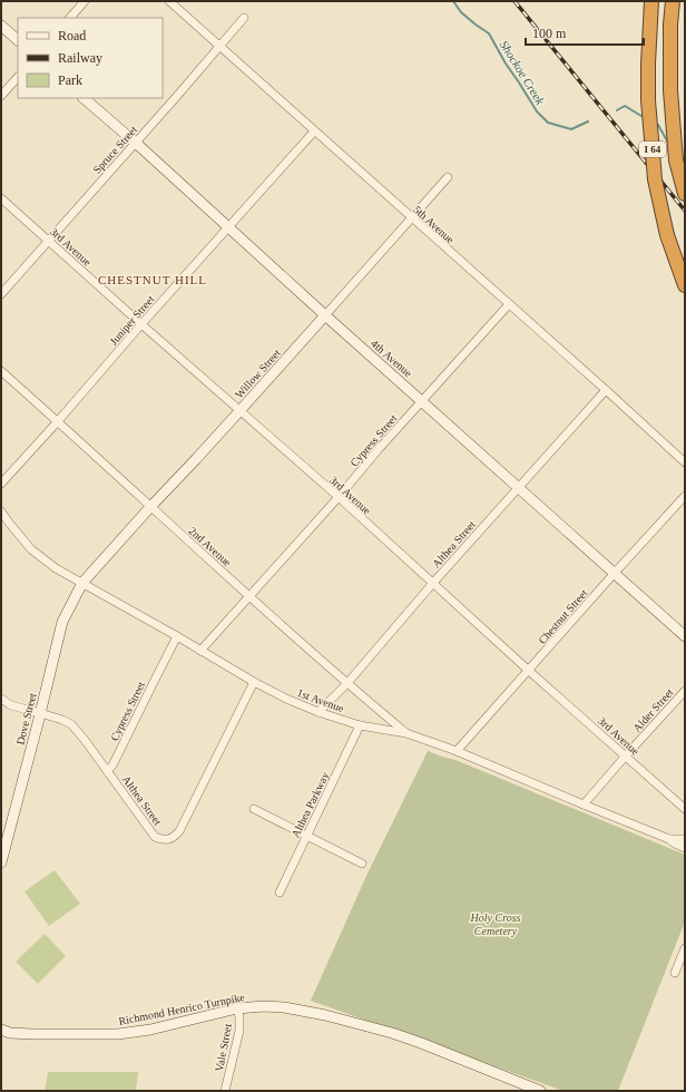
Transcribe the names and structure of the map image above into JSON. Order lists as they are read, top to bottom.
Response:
{
  "streets": {
    "highway": ["I 64"],
    "street": [
      "Spruce Street",
      "5th Avenue",
      "3rd Avenue",
      "Juniper Street",
      "4th Avenue",
      "Willow Street",
      "Cypress Street",
      "Althea Street",
      "2nd Avenue",
      "Chestnut Street",
      "1st Avenue",
      "Alder Street",
      "Dove Street",
      "Althea Parkway",
      "Richmond Henrico Turnpike",
      "Vale Street"
    ]
  },
  "crossings": [
    ["Spruce Street", "5th Avenue"],
    ["Spruce Street", "3rd Avenue"],
    ["Spruce Street", "4th Avenue"],
    ["5th Avenue", "Juniper Street"],
    ["5th Avenue", "Willow Street"],
    ["5th Avenue", "Cypress Street"],
    ["5th Avenue", "Althea Street"],
    ["3rd Avenue", "Juniper Street"],
    ["3rd Avenue", "Willow Street"],
    ["3rd Avenue", "Cypress Street"],
    ["3rd Avenue", "Althea Street"],
    ["3rd Avenue", "Chestnut Street"],
    ["3rd Avenue", "Alder Street"],
    ["Juniper Street", "4th Avenue"],
    ["Juniper Street", "2nd Avenue"],
    ["4th Avenue", "Willow Street"],
    ["4th Avenue", "Cypress Street"],
    ["4th Avenue", "Althea Street"],
    ["4th Avenue", "Chestnut Street"],
    ["Willow Street", "2nd Avenue"],
    ["Willow Street", "1st Avenue"],
    ["Willow Street", "Dove Street"],
    ["Cypress Street", "Althea Street"],
    ["Cypress Street", "2nd Avenue"],
    ["Cypress Street", "1st Avenue"],
    ["Althea Street", "2nd Avenue"],
    ["Althea Street", "1st Avenue"],
    ["Althea Street", "Dove Street"],
    ["2nd Avenue", "1st Avenue"],
    ["Chestnut Street", "1st Avenue"],
    ["1st Avenue", "Alder Street"],
    ["1st Avenue", "Dove Street"],
    ["1st Avenue", "Althea Parkway"],
    ["Richmond Henrico Turnpike", "Vale Street"]
  ],
  "districts": ["CHESTNUT HILL"],
  "water": ["Shockoe Creek"],
  "parks": ["Holy Cross Cemetery"],
  "legend": ["Road", "Railway", "Park"],
  "scale_bar": "100 m"
}
